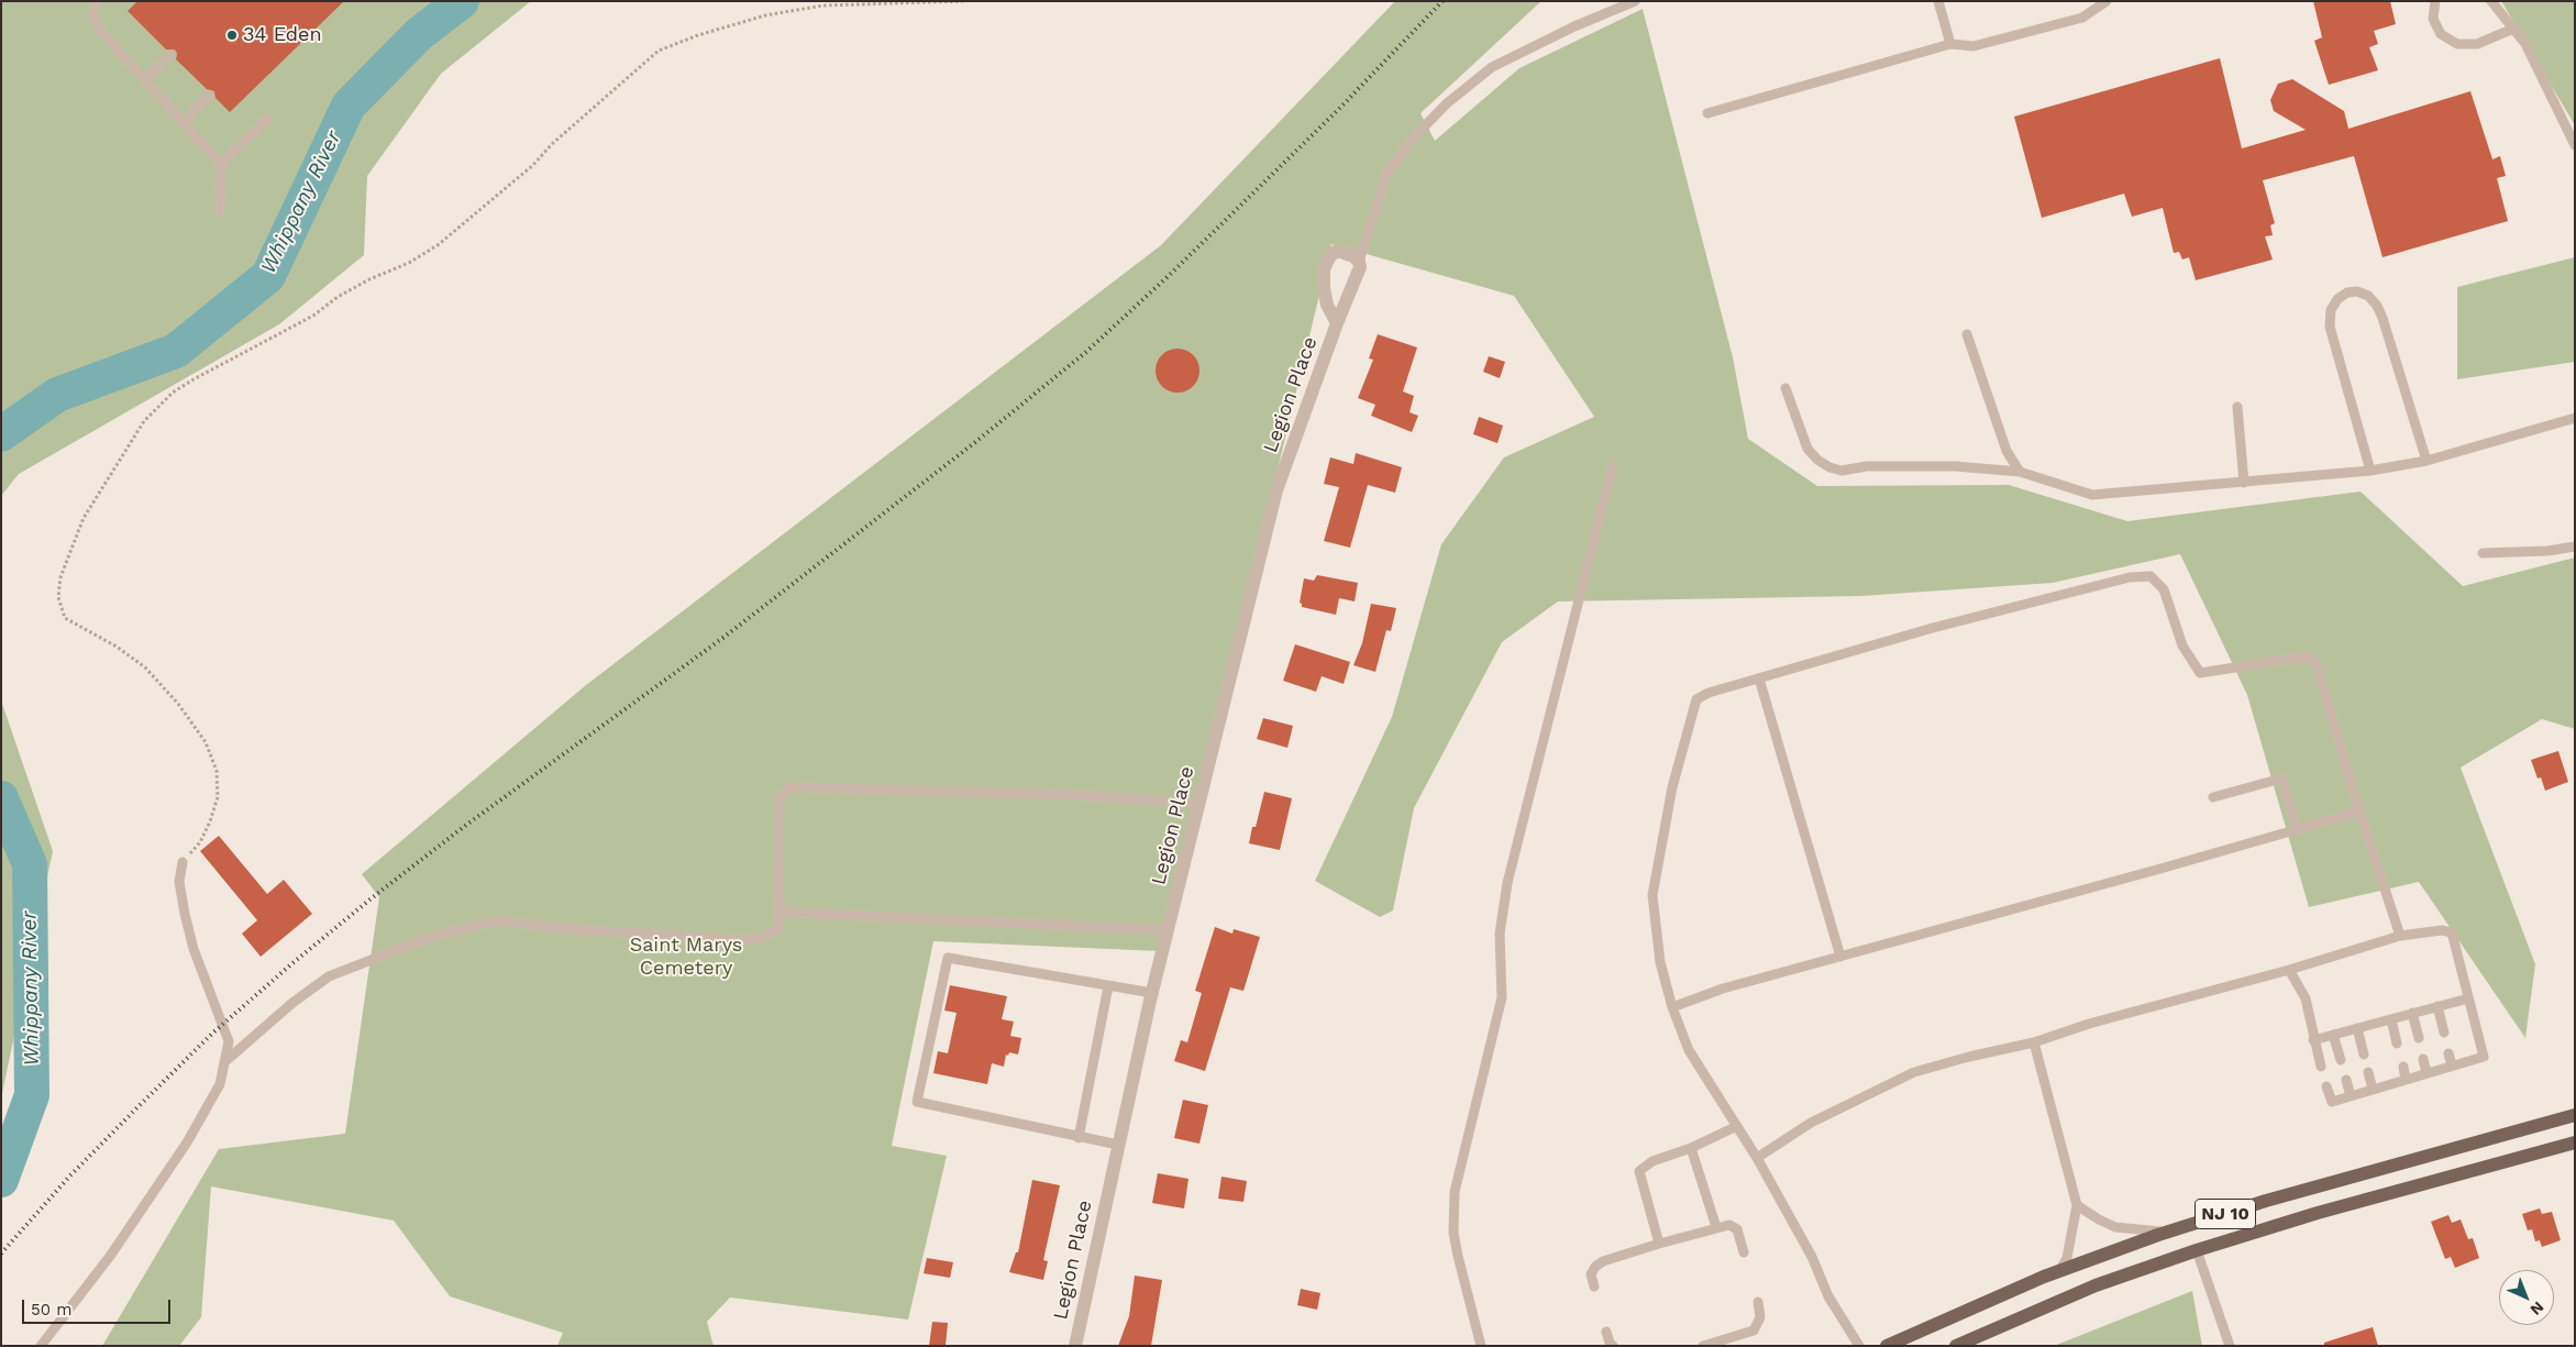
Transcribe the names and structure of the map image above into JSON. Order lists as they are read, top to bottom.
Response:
{
  "streets": {
    "main road": ["NJ 10"],
    "street": ["Legion Place"]
  },
  "water": ["Whippany River"],
  "parks": ["Saint Marys Cemetery"],
  "places": ["34 Eden"],
  "scale_bar": "50 m",
  "north": "bottom right"
}
